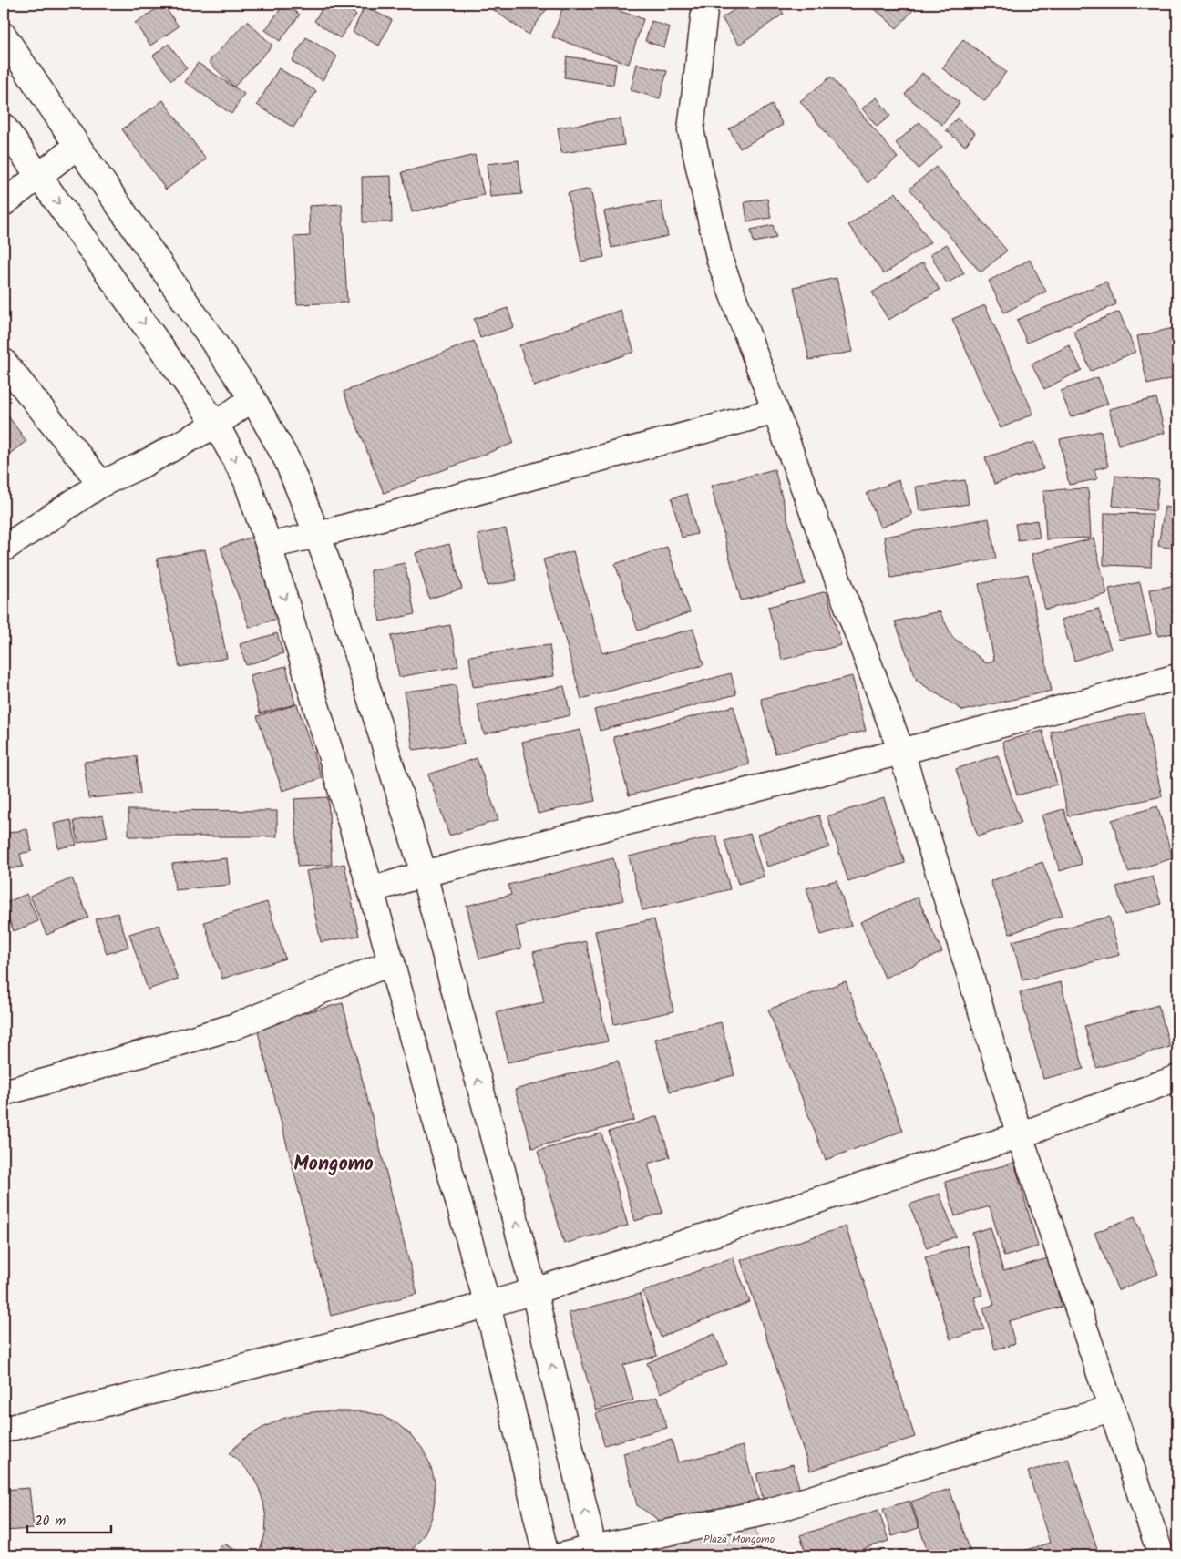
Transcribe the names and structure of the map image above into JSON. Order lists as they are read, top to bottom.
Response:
{
  "districts": ["Mongomo"],
  "parks": ["Plaza Mongomo"],
  "scale_bar": "20 m"
}
